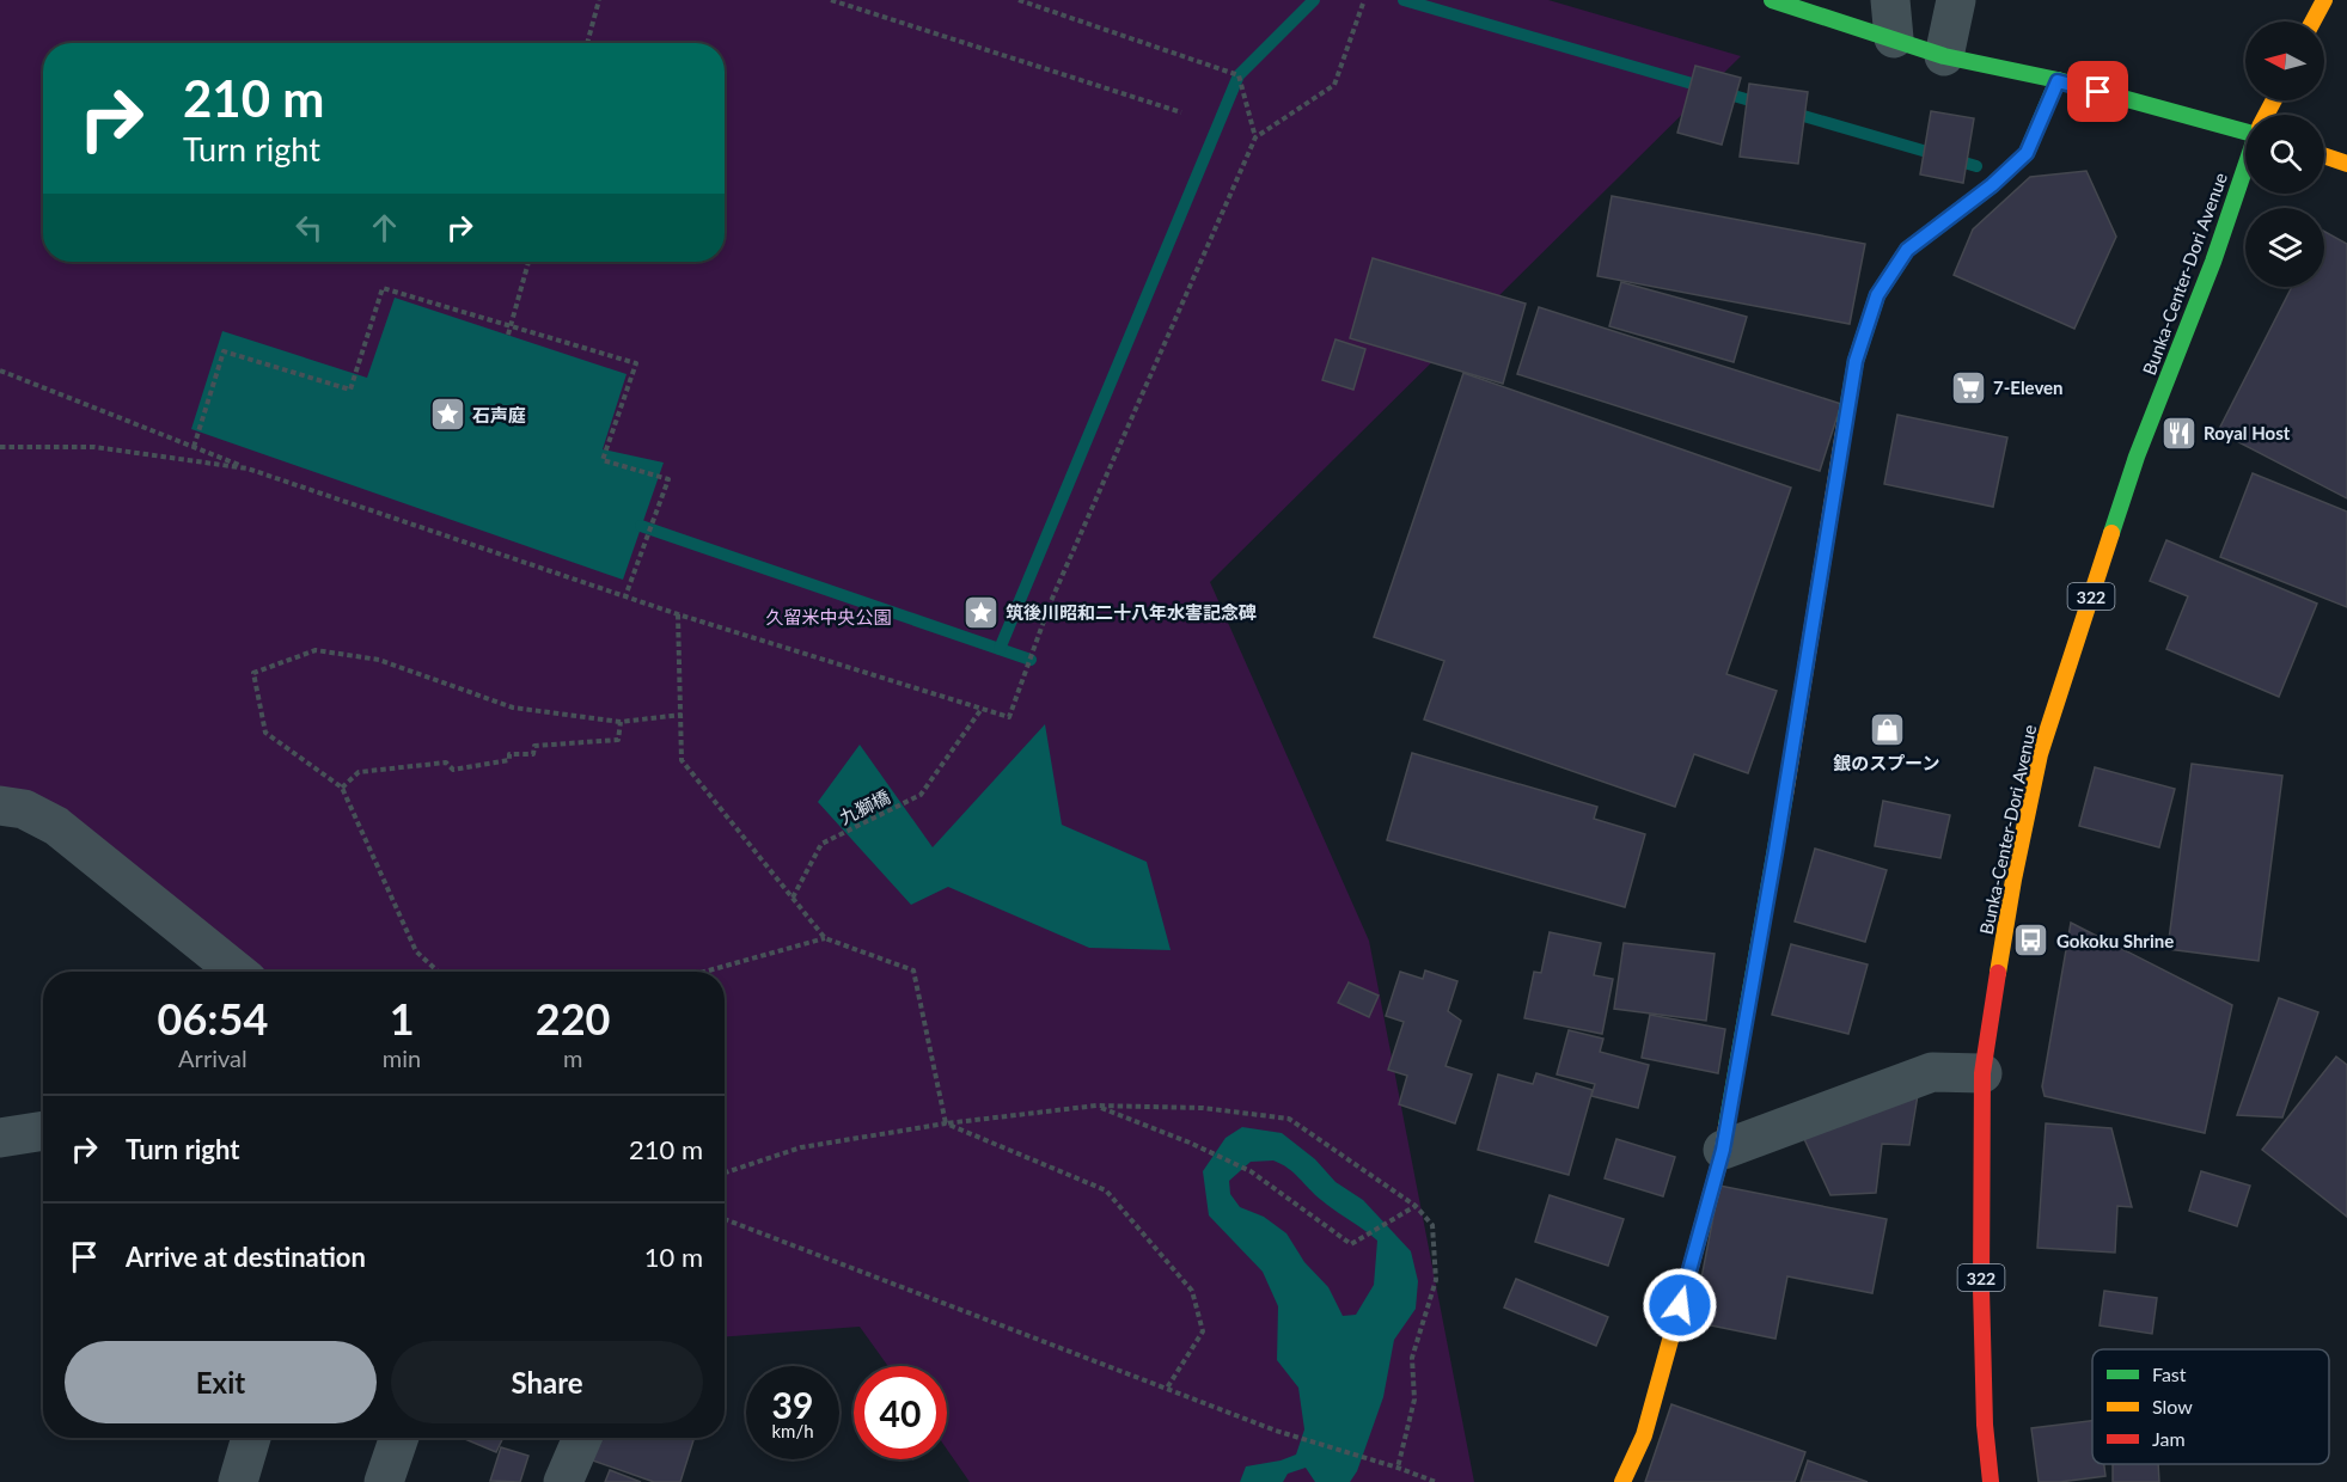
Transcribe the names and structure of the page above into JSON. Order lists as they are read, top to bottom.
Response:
{
  "streets": {
    "main road": ["Bunka-Center-Dori Avenue", "322"],
    "path": ["九獅橋"]
  },
  "parks": ["久留米中央公園"],
  "places": {
    "supermarket": ["7-Eleven"],
    "place": ["石声庭", "筑後川昭和二十八年水害記念碑"],
    "restaurant": ["Royal Host"],
    "shop": ["銀のスプーン"],
    "bus stop": ["Gokoku Shrine"]
  },
  "legend": ["Fast", "Slow", "Jam"],
  "north": "left",
  "page": {
    "turn": ["210 m", "Turn right"],
    "eta": [
      "06:54",
      "Arrival",
      "1",
      "min",
      "220",
      "m"
    ],
    "list": [
      {
        "name": "Turn right",
        "value": "210 m"
      },
      {
        "name": "Arrive at destination",
        "value": "10 m"
      }
    ],
    "buttons": ["Exit", "Share"],
    "speed": "39 km/h",
    "limit": "40"
  }
}
